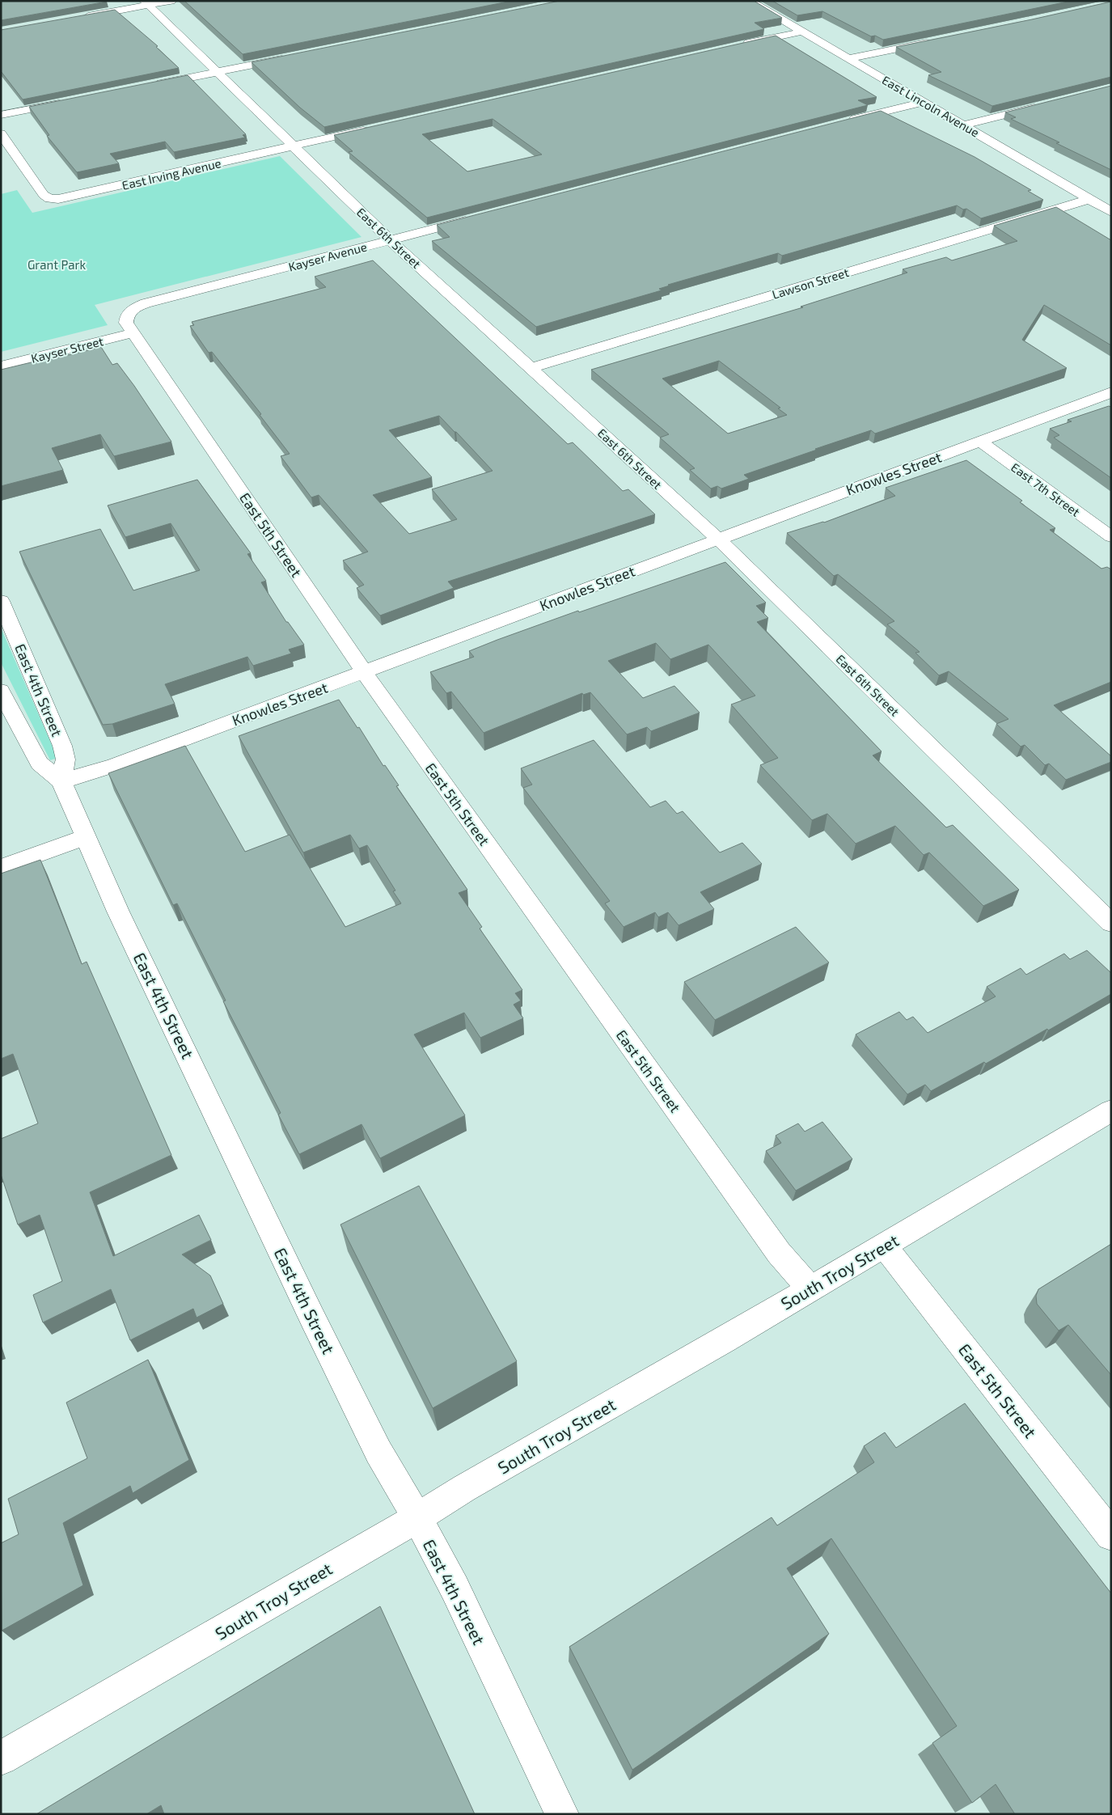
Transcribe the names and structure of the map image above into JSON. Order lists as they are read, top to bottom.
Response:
{
  "streets": {
    "street": [
      "East Lincoln Avenue",
      "East Irving Avenue",
      "East 6th Street",
      "Kayser Avenue",
      "Lawson Street",
      "Kayser Street",
      "Knowles Street",
      "East 7th Street",
      "East 5th Street",
      "East 4th Street",
      "South Troy Street"
    ]
  },
  "crossings": [
    ["East Lincoln Avenue", "Lawson Street"],
    ["East Irving Avenue", "East 6th Street"],
    ["East 6th Street", "Kayser Avenue"],
    ["East 6th Street", "Lawson Street"],
    ["East 6th Street", "Knowles Street"],
    ["Kayser Avenue", "East 5th Street"],
    ["Kayser Street", "East 5th Street"],
    ["Knowles Street", "East 7th Street"],
    ["Knowles Street", "East 5th Street"],
    ["Knowles Street", "East 4th Street"],
    ["East 5th Street", "South Troy Street"],
    ["East 4th Street", "South Troy Street"]
  ],
  "parks": ["Grant Park"]
}
